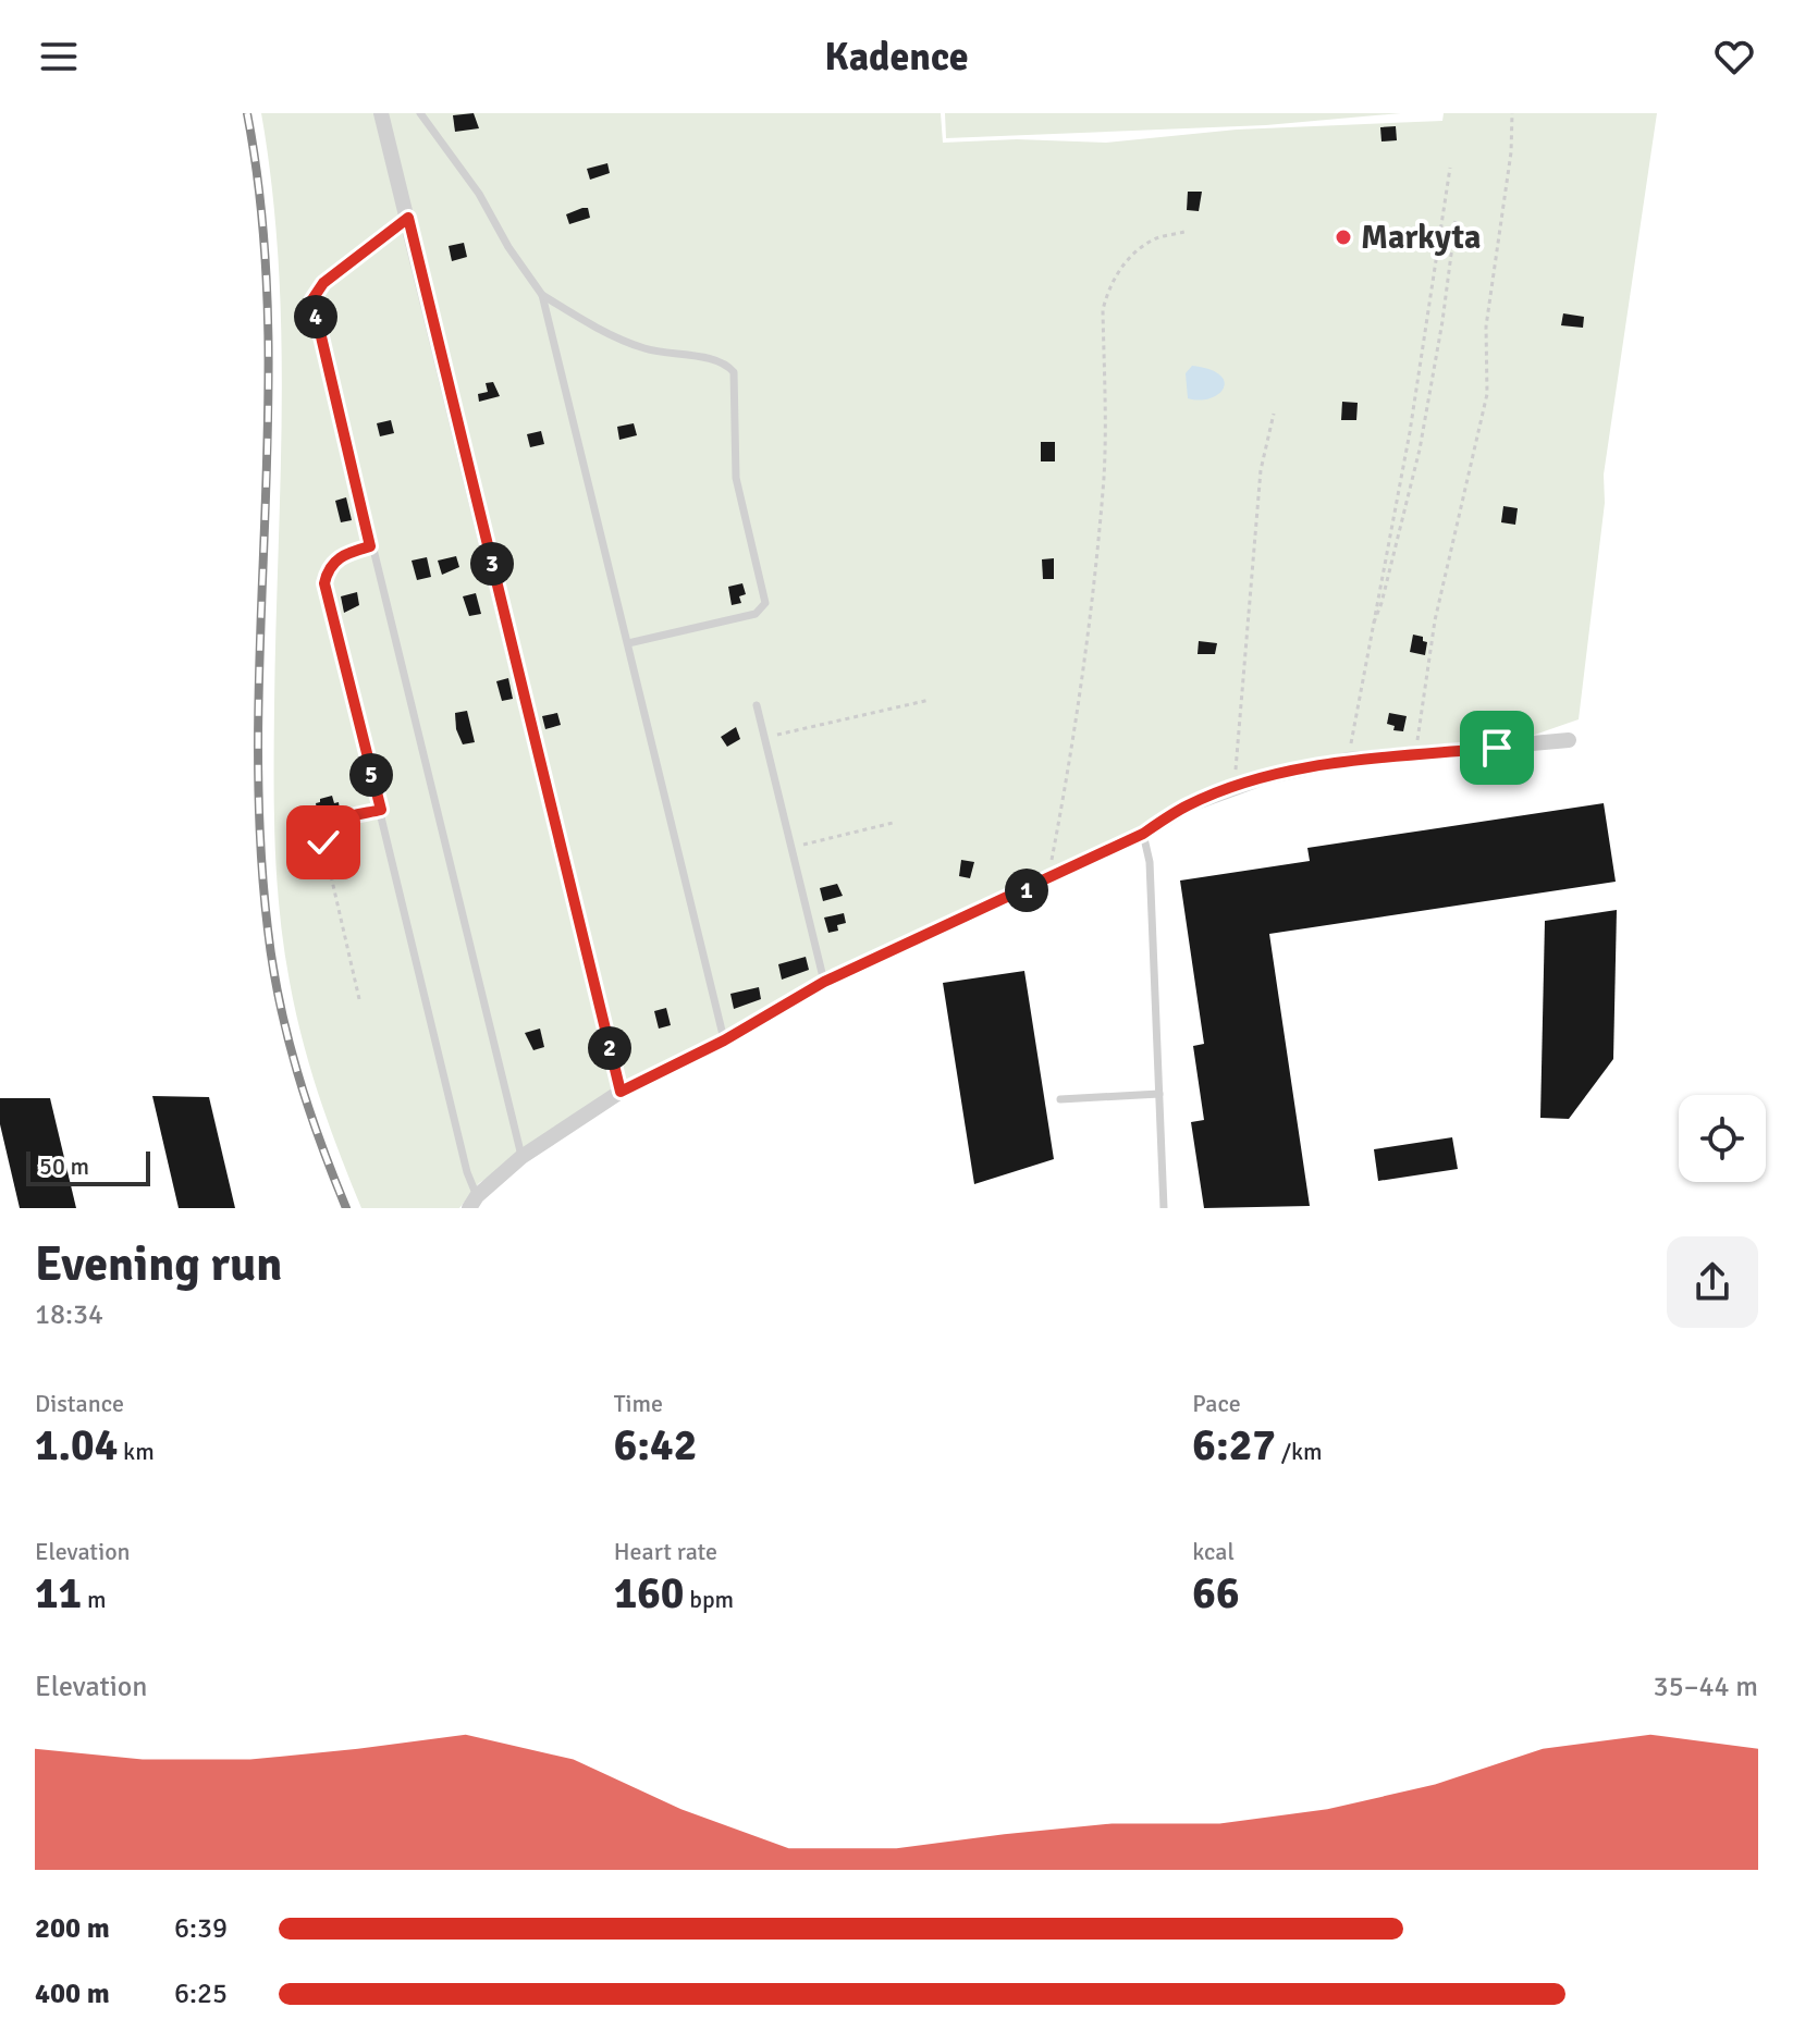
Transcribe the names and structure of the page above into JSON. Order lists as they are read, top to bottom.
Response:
{
  "places": ["Markyta"],
  "scale_bar": "50 m",
  "page": {
    "header": "Kadence",
    "pins": [
      "4",
      "3",
      "5",
      "1",
      "2"
    ],
    "scale": "50 m",
    "heading": ["Evening run", "18:34"],
    "stats": [
      ["Distance", "1.04 km"],
      ["Time", "6:42"],
      ["Pace", "6:27 /km"],
      ["Elevation", "11 m"],
      ["Heart rate", "160 bpm"],
      ["kcal", "66"]
    ],
    "chart": ["Elevation", "35–44 m"],
    "list": [
      {
        "name": "200 m",
        "note": "6:39"
      },
      {
        "name": "400 m",
        "note": "6:25"
      }
    ]
  }
}
